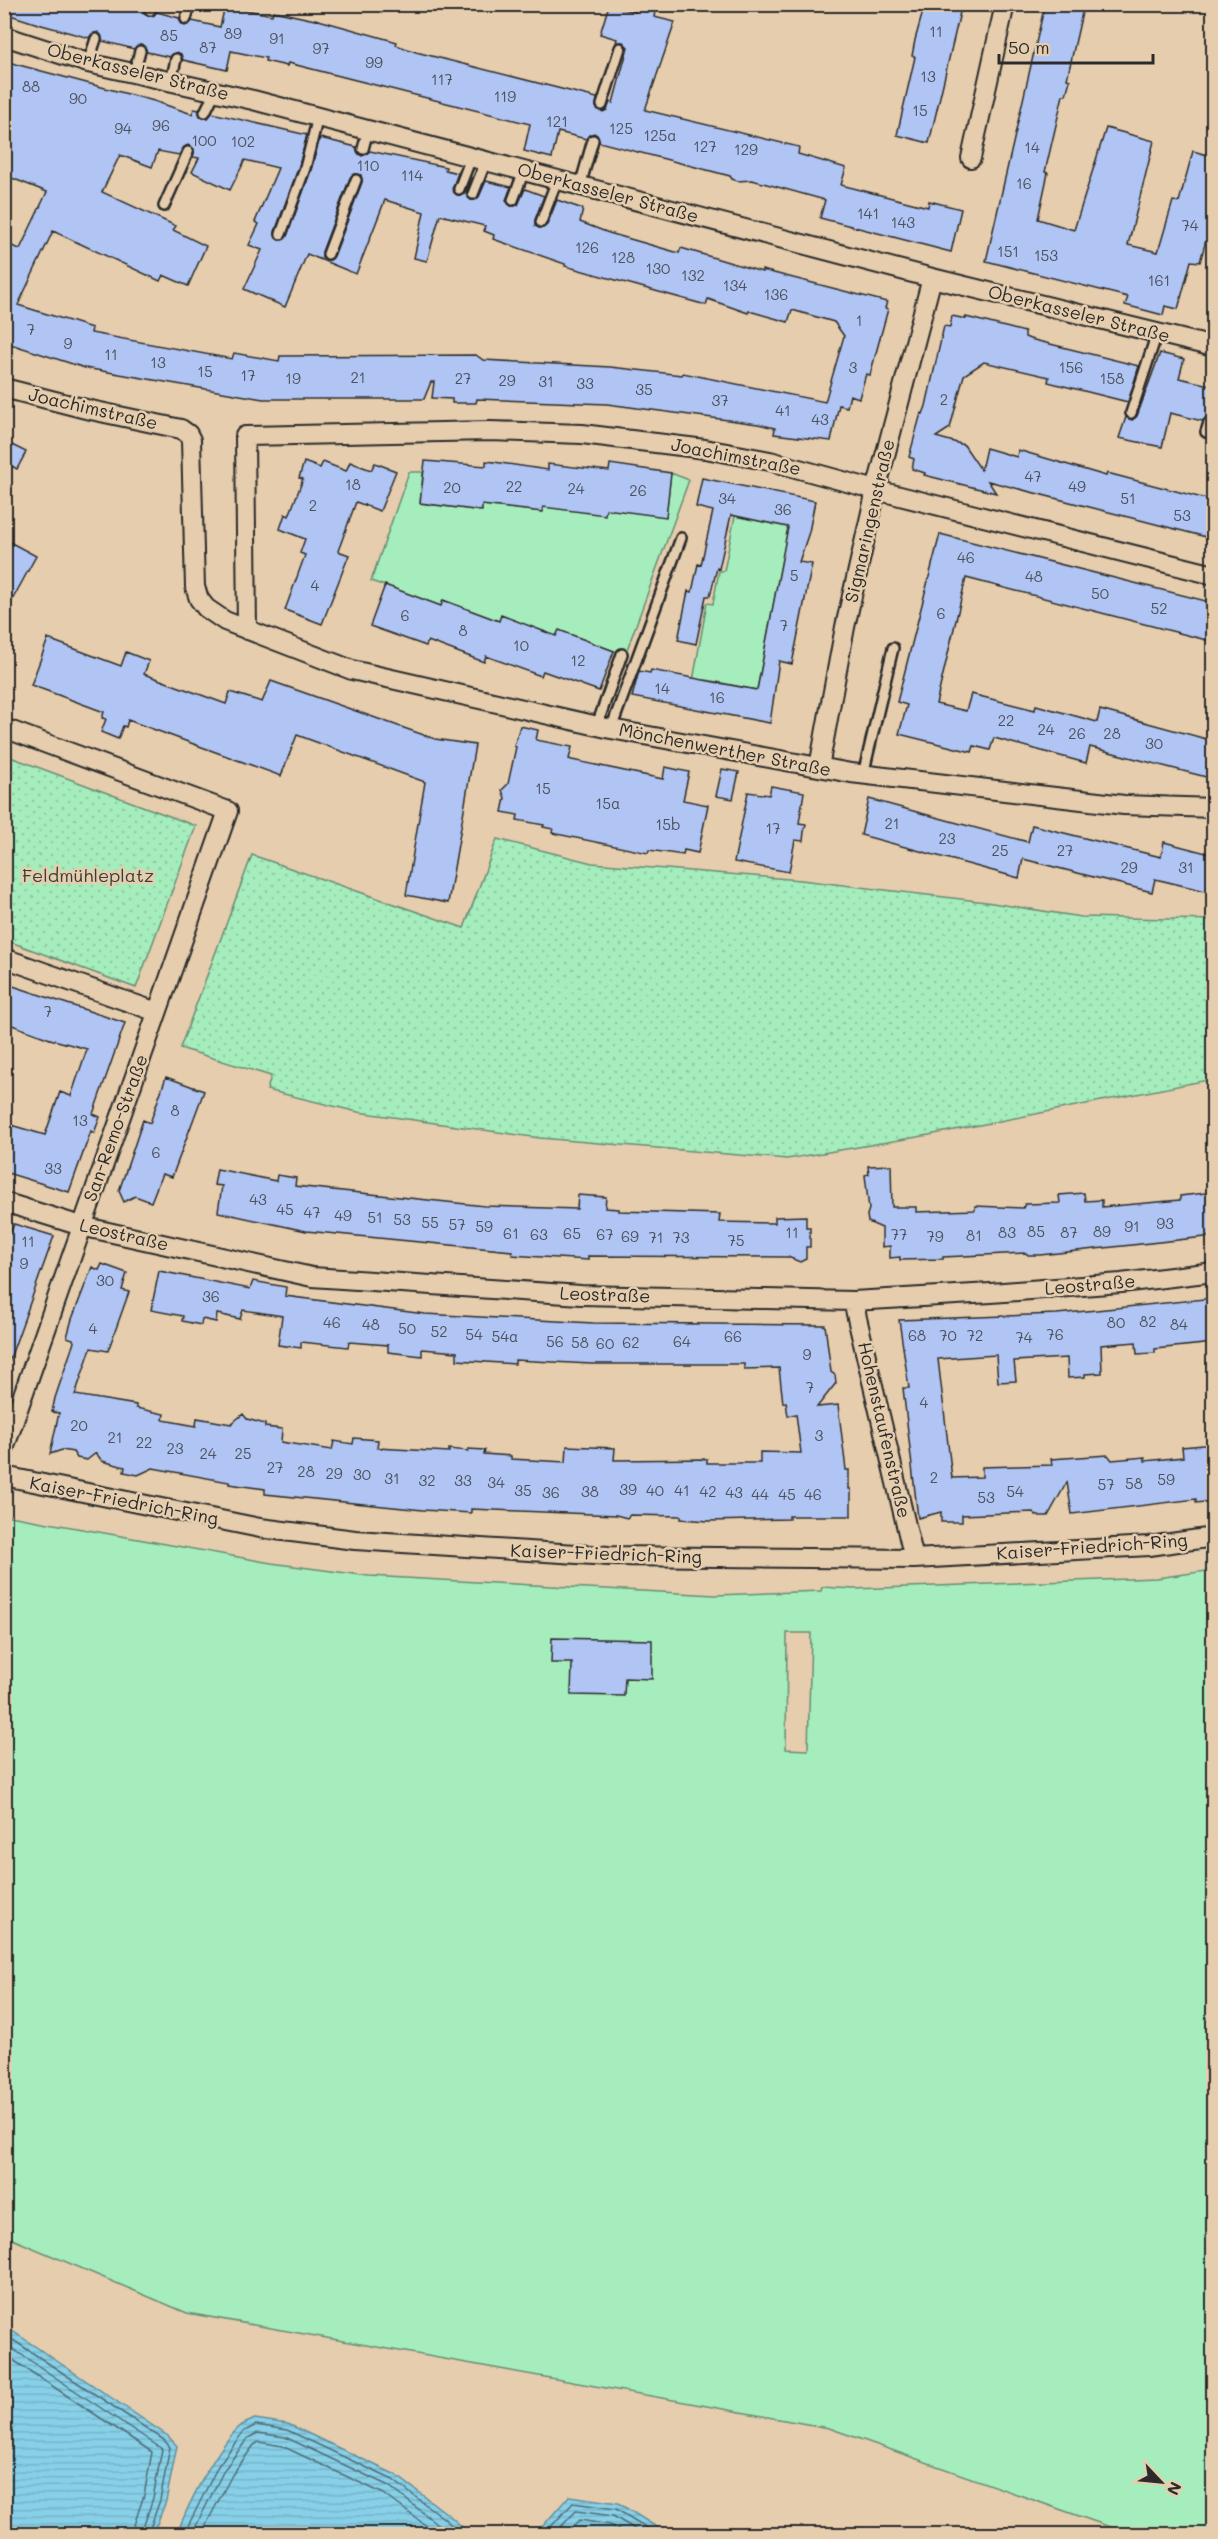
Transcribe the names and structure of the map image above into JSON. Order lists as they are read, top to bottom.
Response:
{
  "streets": {
    "street": [
      "Oberkasseler Straße",
      "Joachimstraße",
      "Sigmaringenstraße",
      "Mönchenwerther Straße",
      "San-Remo-Straße",
      "Leostraße",
      "Hohenstaufenstraße",
      "Kaiser-Friedrich-Ring"
    ]
  },
  "crossings": [
    ["Oberkasseler Straße", "Sigmaringenstraße"],
    ["Joachimstraße", "Sigmaringenstraße"],
    ["Joachimstraße", "Mönchenwerther Straße"],
    ["Sigmaringenstraße", "Mönchenwerther Straße"],
    ["San-Remo-Straße", "Leostraße"],
    ["Leostraße", "Hohenstaufenstraße"],
    ["Hohenstaufenstraße", "Kaiser-Friedrich-Ring"]
  ],
  "parks": ["Feldmühleplatz"],
  "house_numbers": [
    "11",
    "89",
    "85",
    "91",
    "87",
    "97",
    "99",
    "13",
    "117",
    "88",
    "119",
    "90",
    "15",
    "121",
    "96",
    "94",
    "125",
    "125a",
    "100",
    "102",
    "127",
    "14",
    "129",
    "110",
    "114",
    "16",
    "141",
    "143",
    "74",
    "126",
    "151",
    "153",
    "128",
    "130",
    "132",
    "161",
    "134",
    "136",
    "1",
    "7",
    "9",
    "11",
    "13",
    "3",
    "156",
    "15",
    "17",
    "21",
    "19",
    "27",
    "158",
    "29",
    "31",
    "33",
    "35",
    "2",
    "37",
    "41",
    "43",
    "47",
    "18",
    "22",
    "49",
    "20",
    "24",
    "26",
    "34",
    "51",
    "2",
    "36",
    "53",
    "46",
    "5",
    "48",
    "4",
    "50",
    "52",
    "6",
    "6",
    "7",
    "8",
    "10",
    "12",
    "14",
    "16",
    "22",
    "24",
    "26",
    "28",
    "30",
    "15",
    "15a",
    "21",
    "15b",
    "17",
    "23",
    "25",
    "27",
    "29",
    "31",
    "7",
    "8",
    "13",
    "6",
    "33",
    "43",
    "45",
    "47",
    "49",
    "51",
    "53",
    "55",
    "93",
    "57",
    "59",
    "91",
    "85",
    "89",
    "11",
    "83",
    "87",
    "61",
    "65",
    "63",
    "67",
    "77",
    "81",
    "69",
    "79",
    "71",
    "73",
    "75",
    "11",
    "9",
    "30",
    "36",
    "82",
    "46",
    "80",
    "48",
    "84",
    "4",
    "50",
    "52",
    "54",
    "76",
    "68",
    "70",
    "72",
    "54a",
    "66",
    "74",
    "56",
    "64",
    "58",
    "62",
    "60",
    "9",
    "7",
    "4",
    "20",
    "3",
    "21",
    "22",
    "23",
    "24",
    "25",
    "27",
    "28",
    "29",
    "30",
    "2",
    "31",
    "59",
    "32",
    "33",
    "34",
    "58",
    "57",
    "39",
    "35",
    "40",
    "41",
    "38",
    "42",
    "54",
    "36",
    "43",
    "44",
    "45",
    "46",
    "53"
  ],
  "scale_bar": "50 m",
  "north": "bottom right"
}
